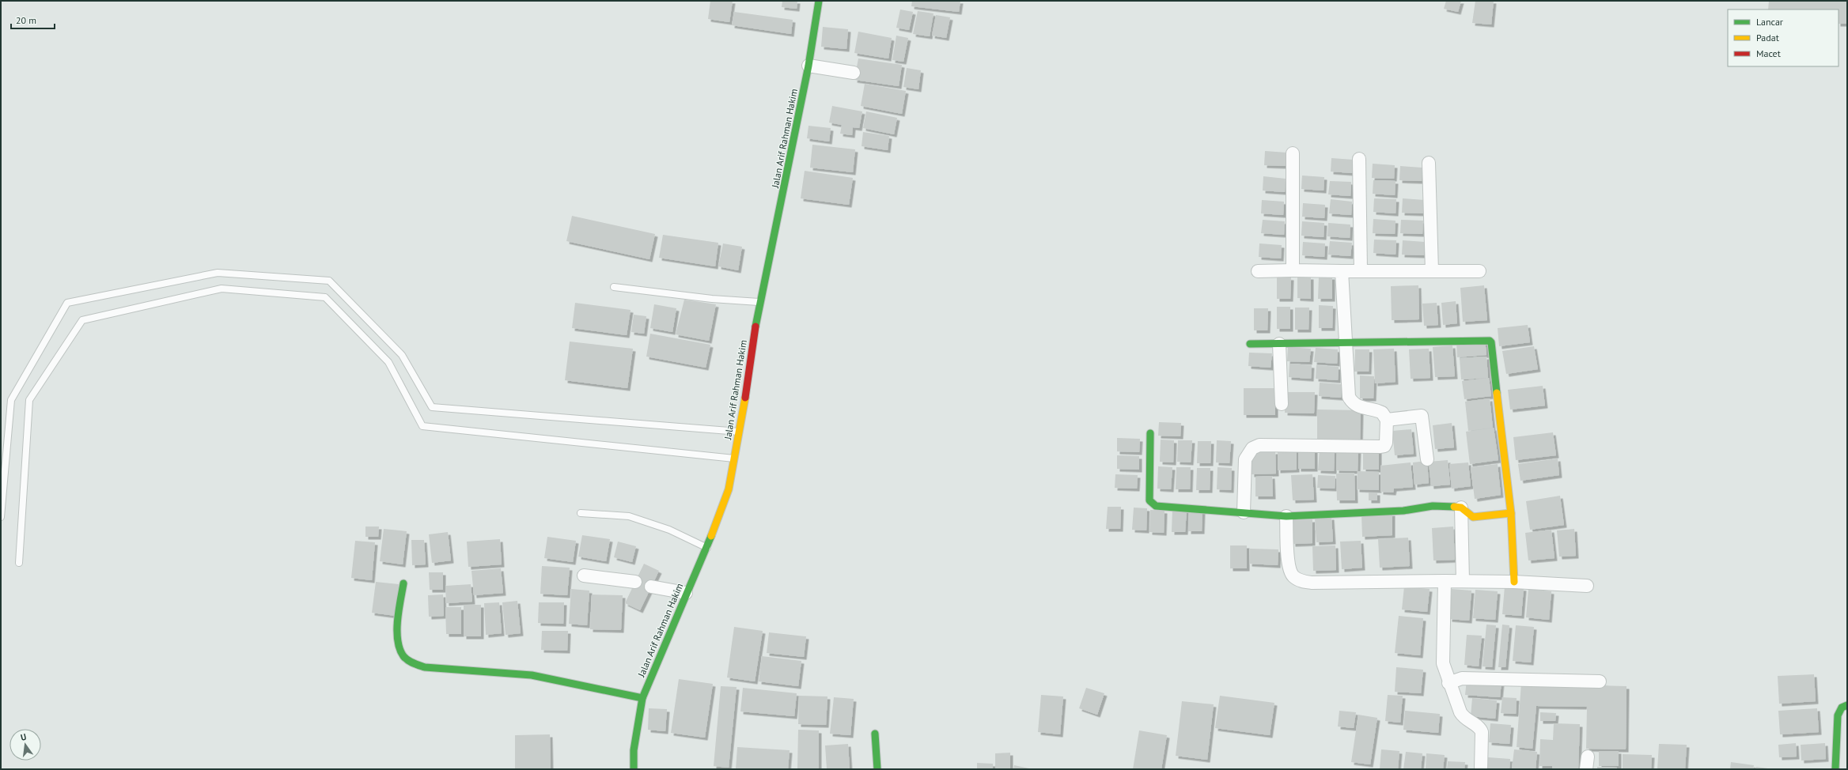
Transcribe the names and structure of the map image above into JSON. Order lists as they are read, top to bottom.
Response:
{
  "streets": {
    "street": ["Jalan Arif Rahman Hakim"]
  },
  "legend": ["Lancar", "Padat", "Macet"],
  "scale_bar": "20 m",
  "north": "top"
}
